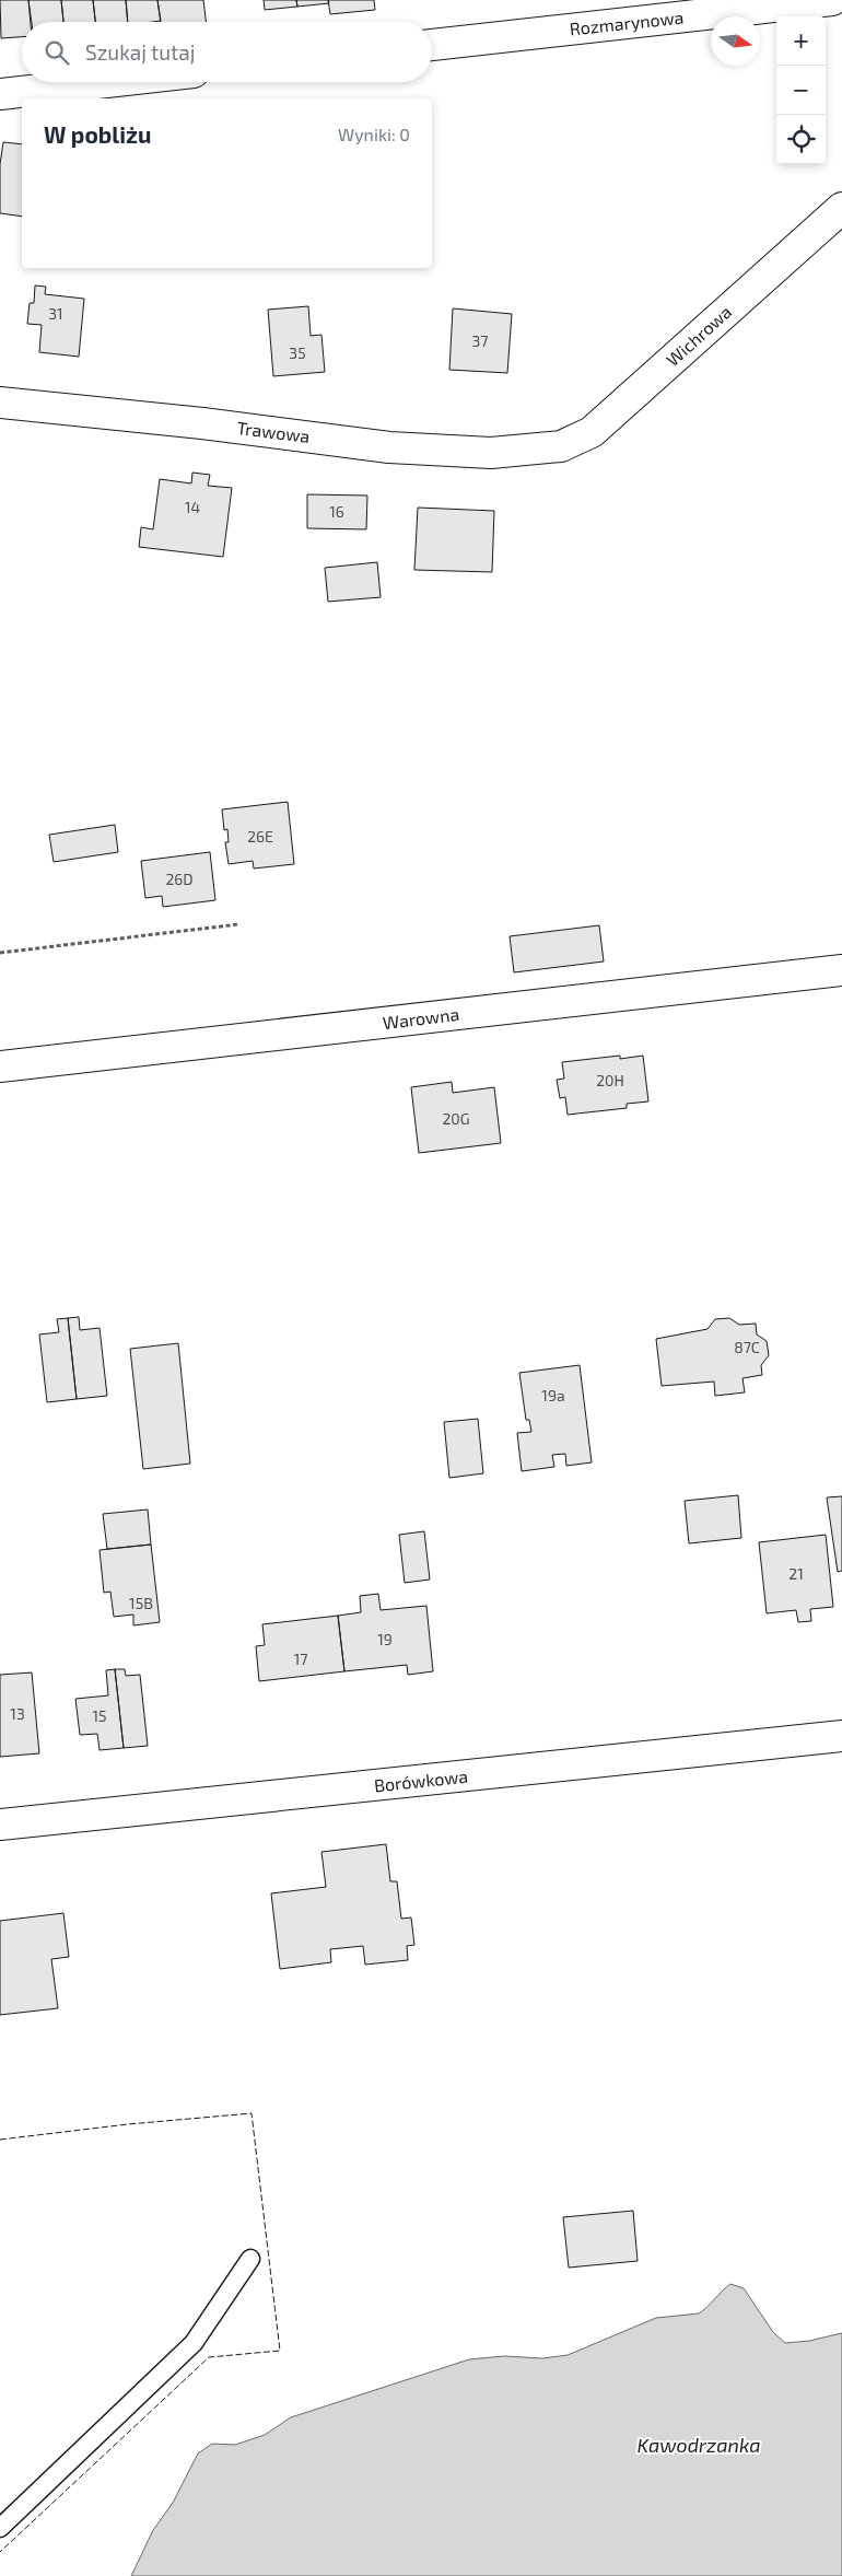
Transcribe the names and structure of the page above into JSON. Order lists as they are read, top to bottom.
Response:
{
  "streets": {
    "street": [
      "Rozmarynowa",
      "Wichrowa",
      "Trawowa",
      "Warowna",
      "Borówkowa"
    ]
  },
  "crossings": [
    ["Wichrowa", "Trawowa"]
  ],
  "water": ["Kawodrzanka"],
  "house_numbers": [
    "31",
    "37",
    "35",
    "14",
    "16",
    "26E",
    "26D",
    "20H",
    "20G",
    "87C",
    "19a",
    "21",
    "15B",
    "19",
    "17",
    "13",
    "15"
  ],
  "north": "right",
  "page": {
    "map_buttons": ["+", "−"],
    "search": "Szukaj tutaj",
    "heading": ["W pobliżu", "Wyniki: 0"]
  }
}
